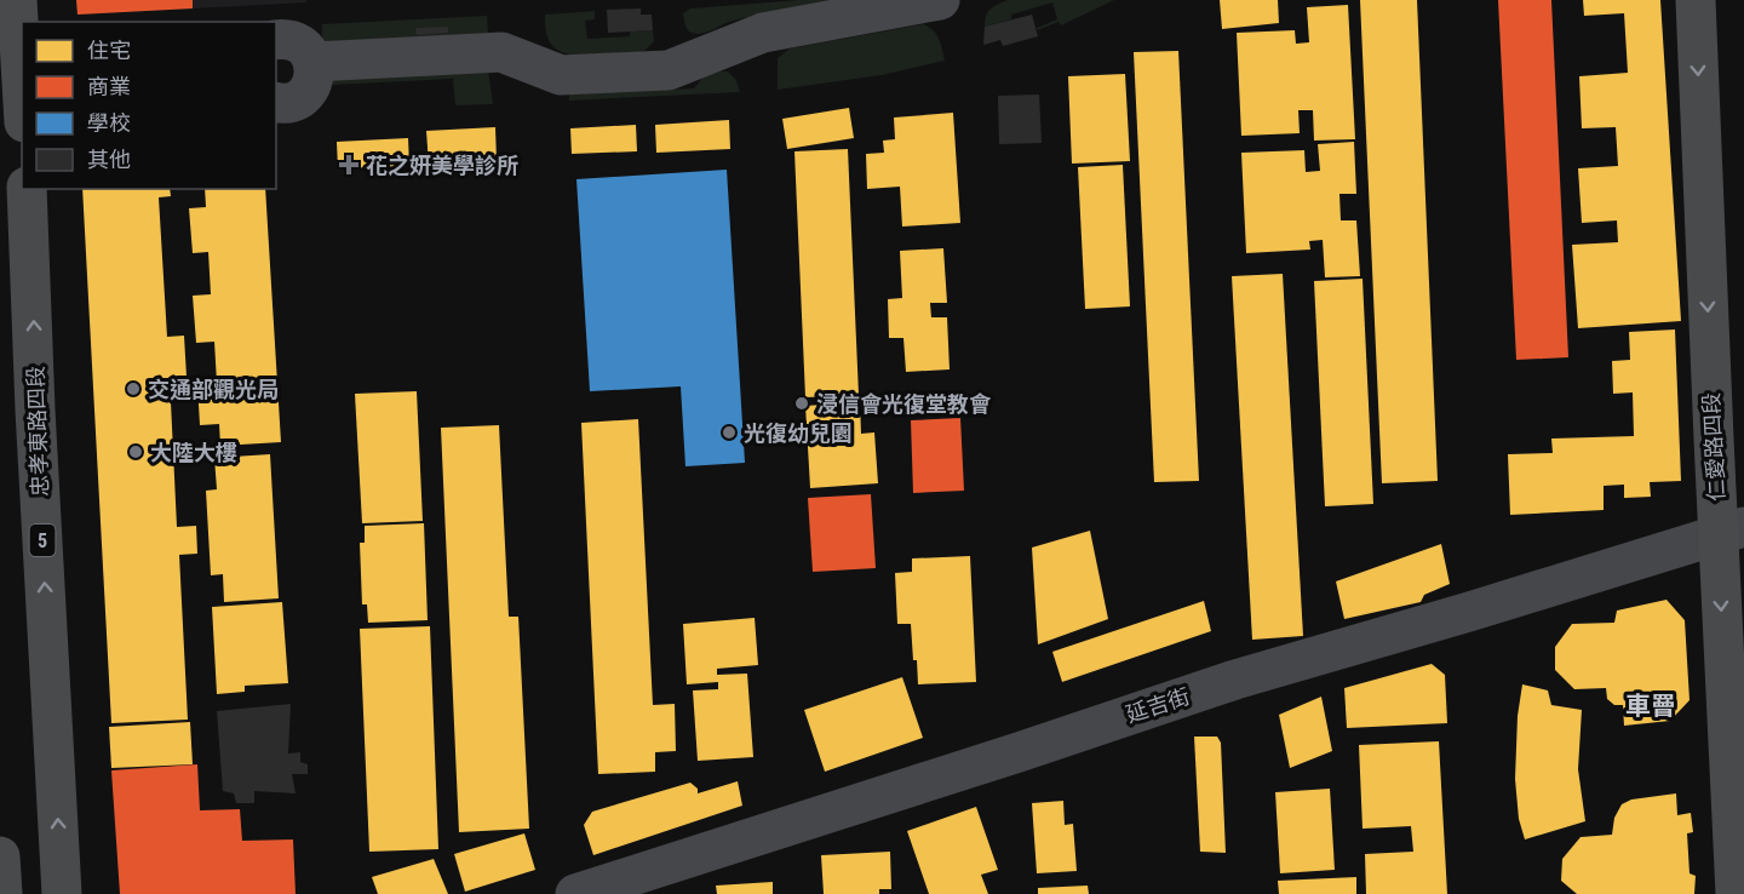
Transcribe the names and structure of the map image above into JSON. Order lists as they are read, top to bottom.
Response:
{
  "streets": {
    "main road": ["忠孝東路四段", "仁愛路四段", "5"],
    "street": ["延吉街"]
  },
  "crossings": [
    ["仁愛路四段", "延吉街"]
  ],
  "one_way": ["忠孝東路四段", "仁愛路四段"],
  "districts": ["車罾"],
  "places": {
    "health": ["花之妍美學診所"],
    "other": [
      "交通部觀光局",
      "浸信會光復堂教會",
      "光復幼兒園",
      "大陸大樓"
    ]
  },
  "legend": [
    "住宅",
    "商業",
    "學校",
    "其他"
  ]
}
